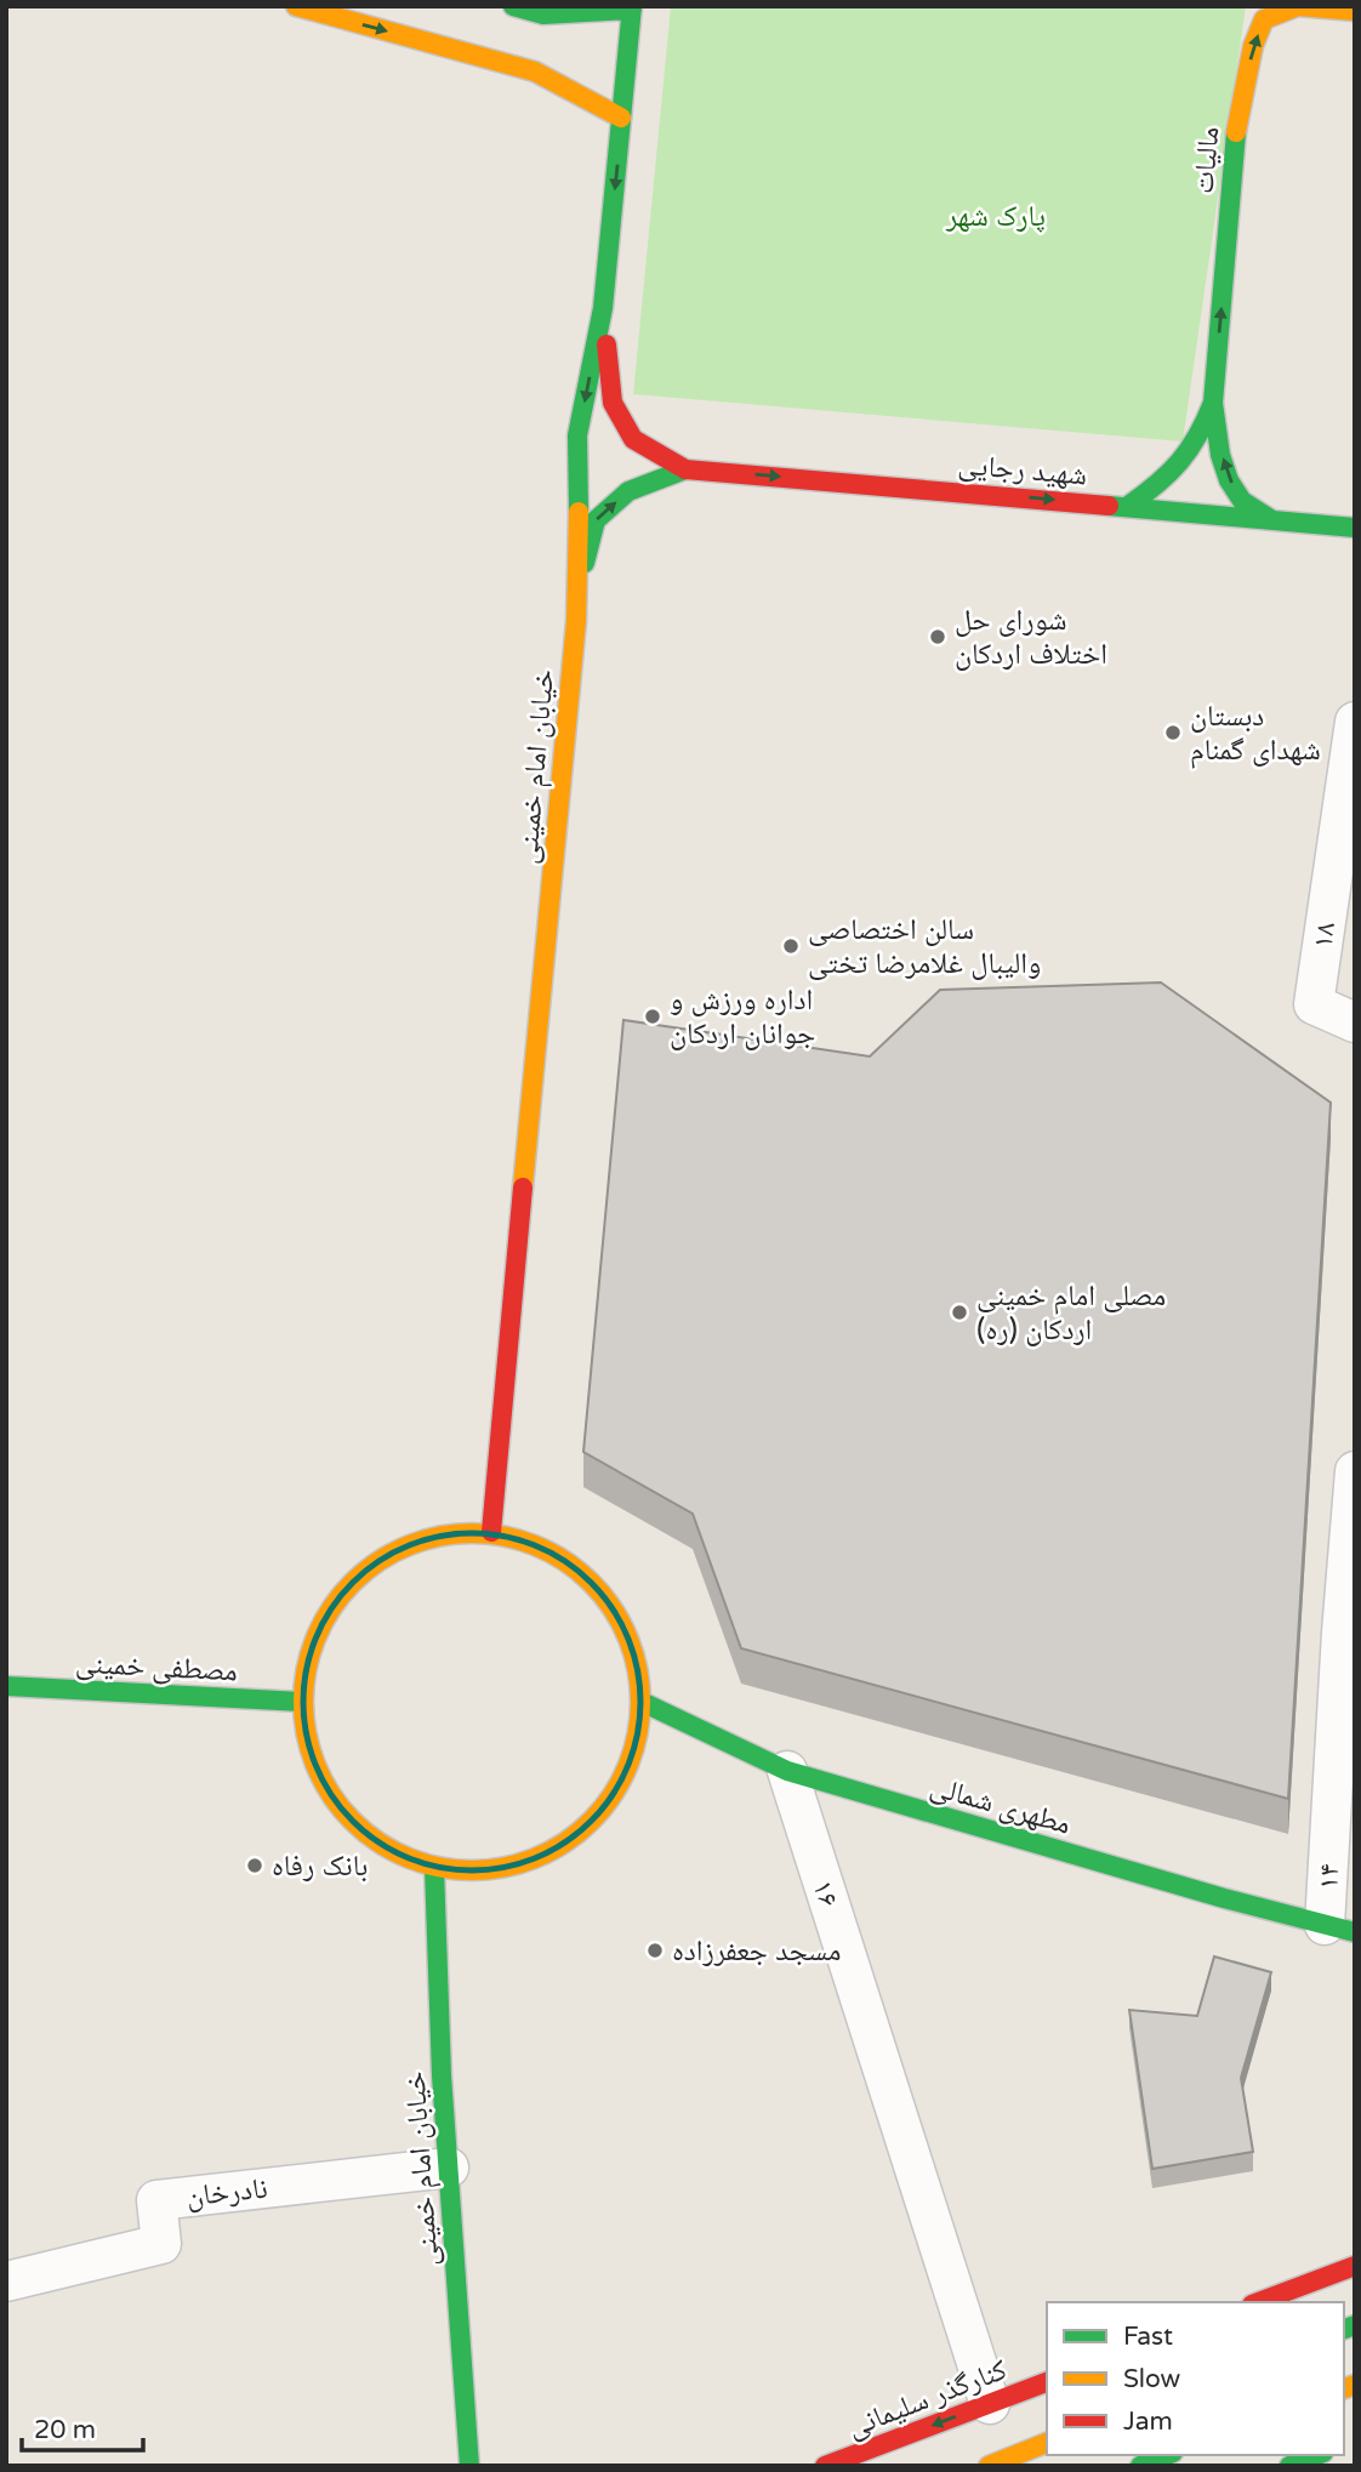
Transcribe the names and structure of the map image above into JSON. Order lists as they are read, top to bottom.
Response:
{
  "streets": {
    "main road": [
      "مالیات",
      "شهید رجایی",
      "خیابان امام خمینی",
      "مصطفی خمینی",
      "مطهری شمالی",
      "کنارگذر سلیمانی"
    ],
    "street": [
      "۱۸",
      "۱۴",
      "۱۶",
      "نادرخان"
    ]
  },
  "crossings": [
    ["خیابان امام خمینی", "نادرخان"],
    ["مطهری شمالی", "۱۴"],
    ["مطهری شمالی", "۱۶"],
    ["۱۶", "کنارگذر سلیمانی"]
  ],
  "one_way": ["مالیات", "شهید رجایی", "کنارگذر سلیمانی"],
  "parks": ["پارک شهر"],
  "places": [
    "شورای حل اختلاف اردکان",
    "دبستان شهدای گمنام",
    "سالن اختصاصی والیبال غلامرضا تختی",
    "اداره ورزش و جوانان اردکان",
    "مصلی امام خمینی (ره) اردکان",
    "بانک رفاه",
    "مسجد جعفرزاده"
  ],
  "legend": ["Fast", "Slow", "Jam"],
  "scale_bar": "20 m"
}
